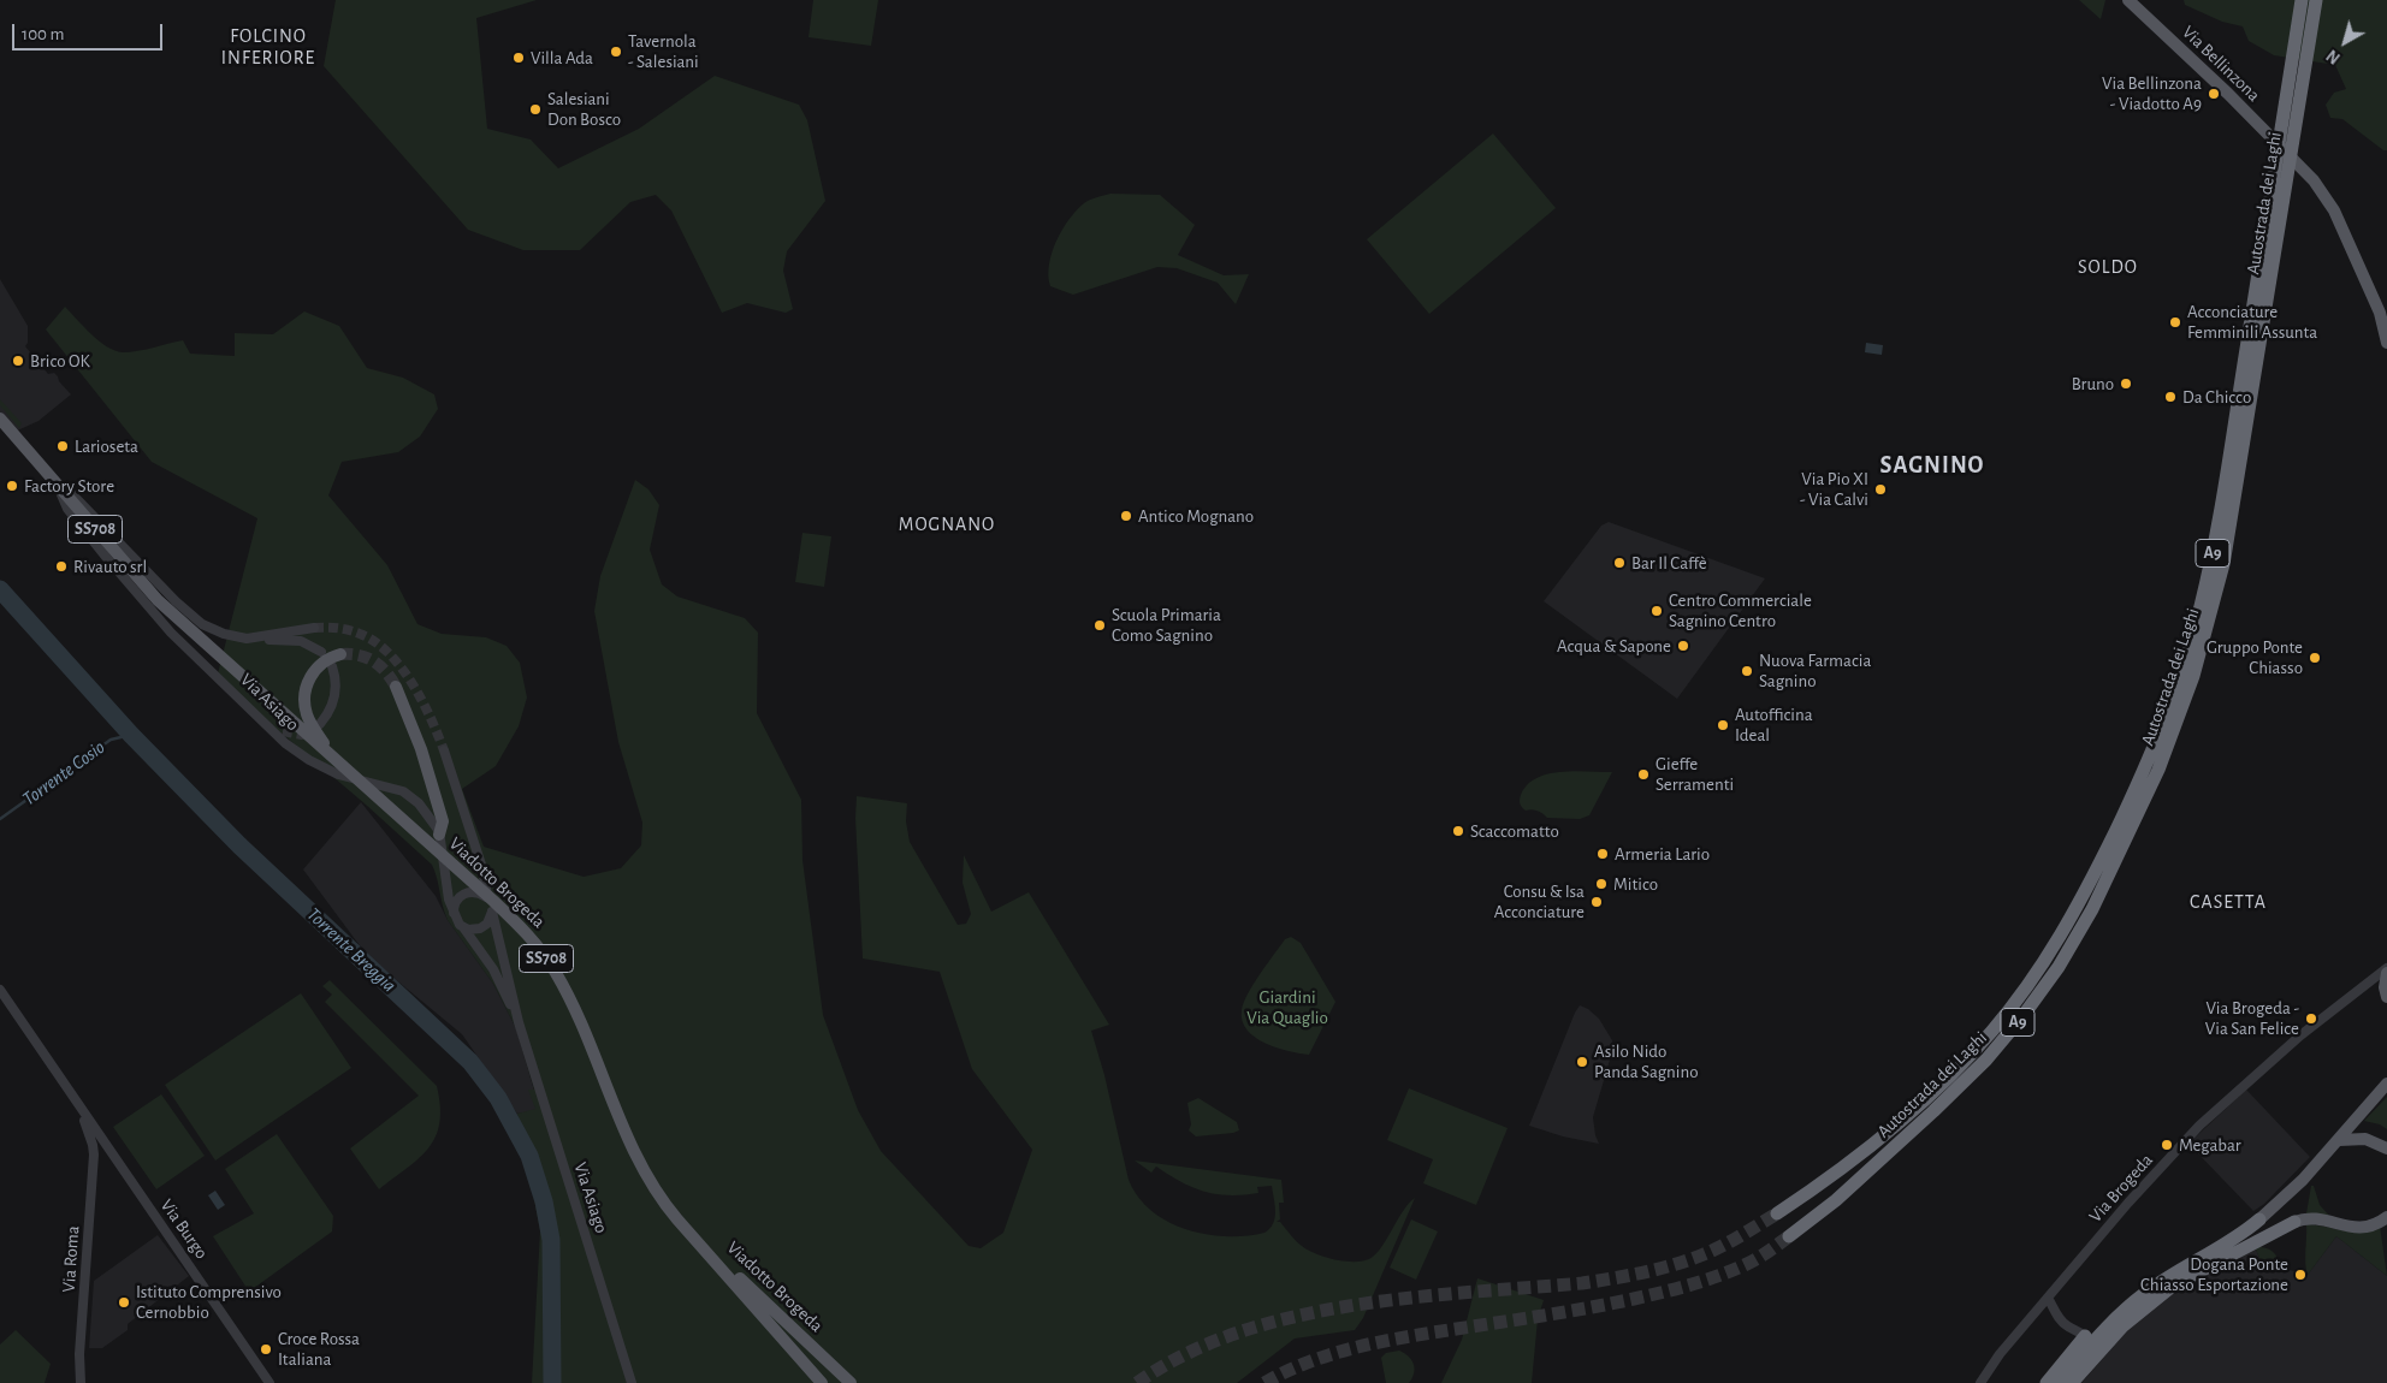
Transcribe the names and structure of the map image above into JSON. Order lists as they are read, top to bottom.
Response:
{
  "streets": {
    "highway": ["Autostrada dei Laghi", "A9"],
    "main road": [
      "Via Bellinzona",
      "SS708",
      "Via Asiago",
      "Viadotto Brogeda"
    ],
    "street": ["Via Brogeda", "Via Burgo", "Via Roma"]
  },
  "crossings": [
    ["SS708", "Via Asiago"],
    ["SS708", "Viadotto Brogeda"],
    ["Via Asiago", "Viadotto Brogeda"],
    ["Via Burgo", "Via Roma"]
  ],
  "districts": [
    "FOLCINO INFERIORE",
    "SOLDO",
    "SAGNINO",
    "MOGNANO",
    "CASETTA"
  ],
  "water": ["Torrente Cosio", "Torrente Breggia"],
  "parks": ["Giardini Via Quaglio"],
  "places": [
    "Tavernola - Salesiani",
    "Villa Ada",
    "Via Bellinzona - Viadotto A9",
    "Salesiani Don Bosco",
    "Acconciature Femminili Assunta",
    "Brico OK",
    "Bruno",
    "Da Chicco",
    "Larioseta",
    "Factory Store",
    "Via Pio XI - Via Calvi",
    "Antico Mognano",
    "Bar Il Caffè",
    "Rivauto srl",
    "Centro Commerciale Sagnino Centro",
    "Scuola Primaria Como Sagnino",
    "Acqua & Sapone",
    "Gruppo Ponte Chiasso",
    "Nuova Farmacia Sagnino",
    "Autofficina Ideal",
    "Gieffe Serramenti",
    "Scaccomatto",
    "Armeria Lario",
    "Mitico",
    "Consu & Isa Acconciature",
    "Via Brogeda - Via San Felice",
    "Asilo Nido Panda Sagnino",
    "Megabar",
    "Dogana Ponte Chiasso Esportazione",
    "Istituto Comprensivo Cernobbio",
    "Croce Rossa Italiana"
  ],
  "scale_bar": "100 m",
  "north": "bottom left"
}
